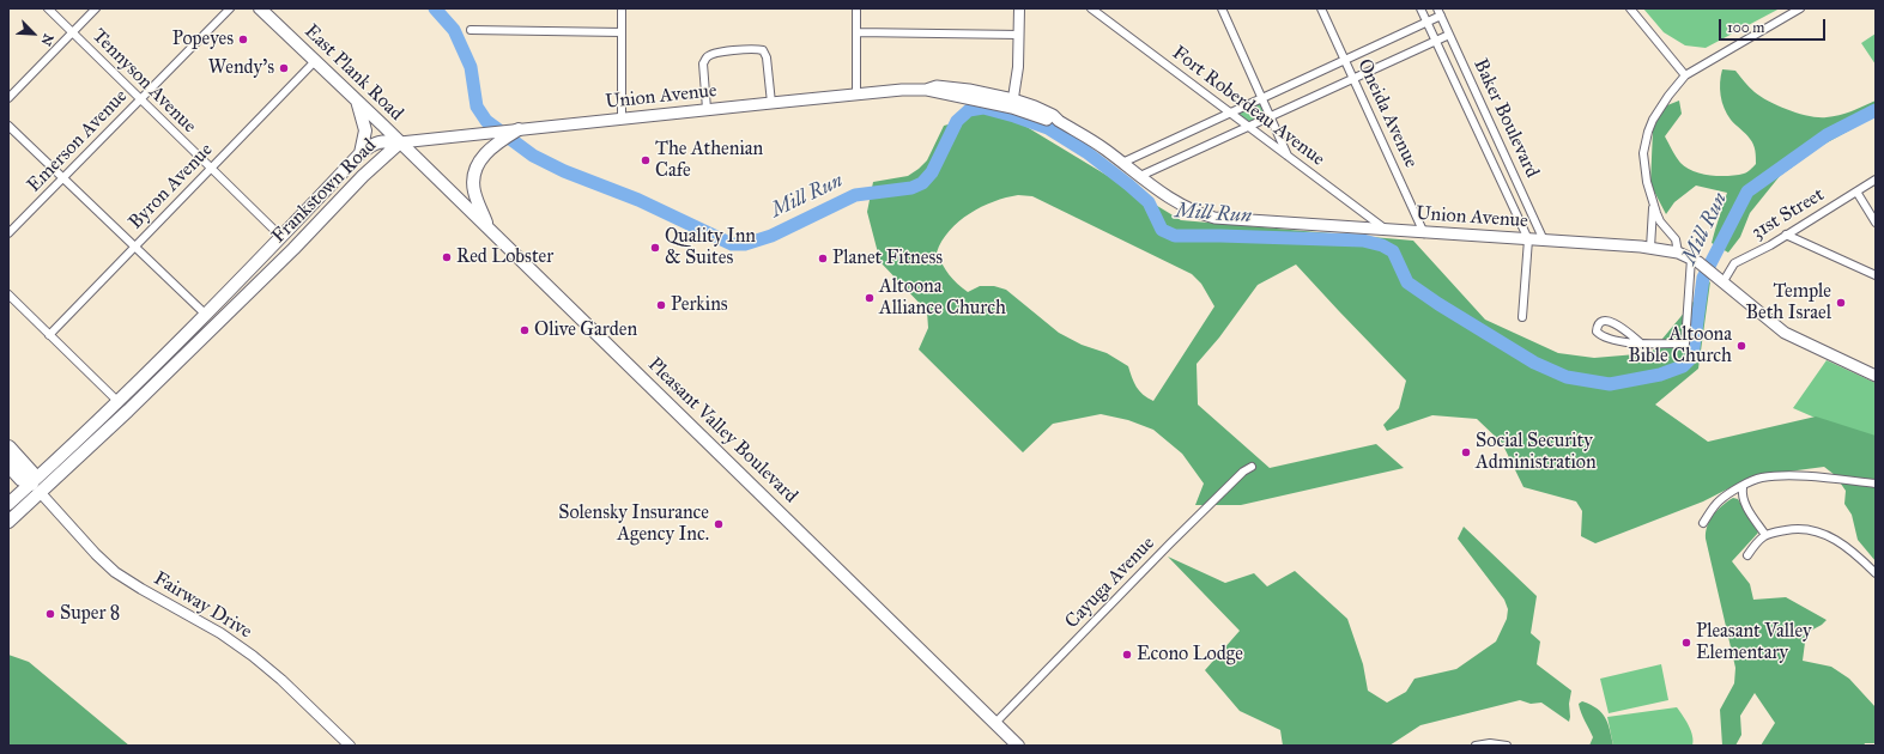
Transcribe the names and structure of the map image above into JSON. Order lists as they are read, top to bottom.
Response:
{
  "streets": {
    "main road": [
      "East Plank Road",
      "Union Avenue",
      "Frankstown Road",
      "Pleasant Valley Boulevard"
    ],
    "street": [
      "Tennyson Avenue",
      "Fort Roberdeau Avenue",
      "Oneida Avenue",
      "Baker Boulevard",
      "Emerson Avenue",
      "Byron Avenue",
      "31st Street",
      "Cayuga Avenue",
      "Fairway Drive"
    ]
  },
  "crossings": [
    ["East Plank Road", "Union Avenue"],
    ["East Plank Road", "Byron Avenue"],
    ["East Plank Road", "Frankstown Road"],
    ["East Plank Road", "Pleasant Valley Boulevard"],
    ["Tennyson Avenue", "Emerson Avenue"],
    ["Tennyson Avenue", "Byron Avenue"],
    ["Tennyson Avenue", "Frankstown Road"],
    ["Union Avenue", "Fort Roberdeau Avenue"],
    ["Union Avenue", "Oneida Avenue"],
    ["Union Avenue", "Baker Boulevard"],
    ["Union Avenue", "Frankstown Road"],
    ["Union Avenue", "31st Street"],
    ["Union Avenue", "Pleasant Valley Boulevard"],
    ["Frankstown Road", "Pleasant Valley Boulevard"],
    ["Frankstown Road", "Fairway Drive"],
    ["Pleasant Valley Boulevard", "Cayuga Avenue"]
  ],
  "water": ["Mill Run"],
  "places": [
    "Popeyes",
    "Wendy's",
    "The Athenian Cafe",
    "Quality Inn & Suites",
    "Red Lobster",
    "Planet Fitness",
    "Altoona Alliance Church",
    "Temple Beth Israel",
    "Perkins",
    "Olive Garden",
    "Altoona Bible Church",
    "Social Security Administration",
    "Solensky Insurance Agency Inc.",
    "Super 8",
    "Pleasant Valley Elementary",
    "Econo Lodge"
  ],
  "scale_bar": "100 m",
  "north": "bottom right"
}
